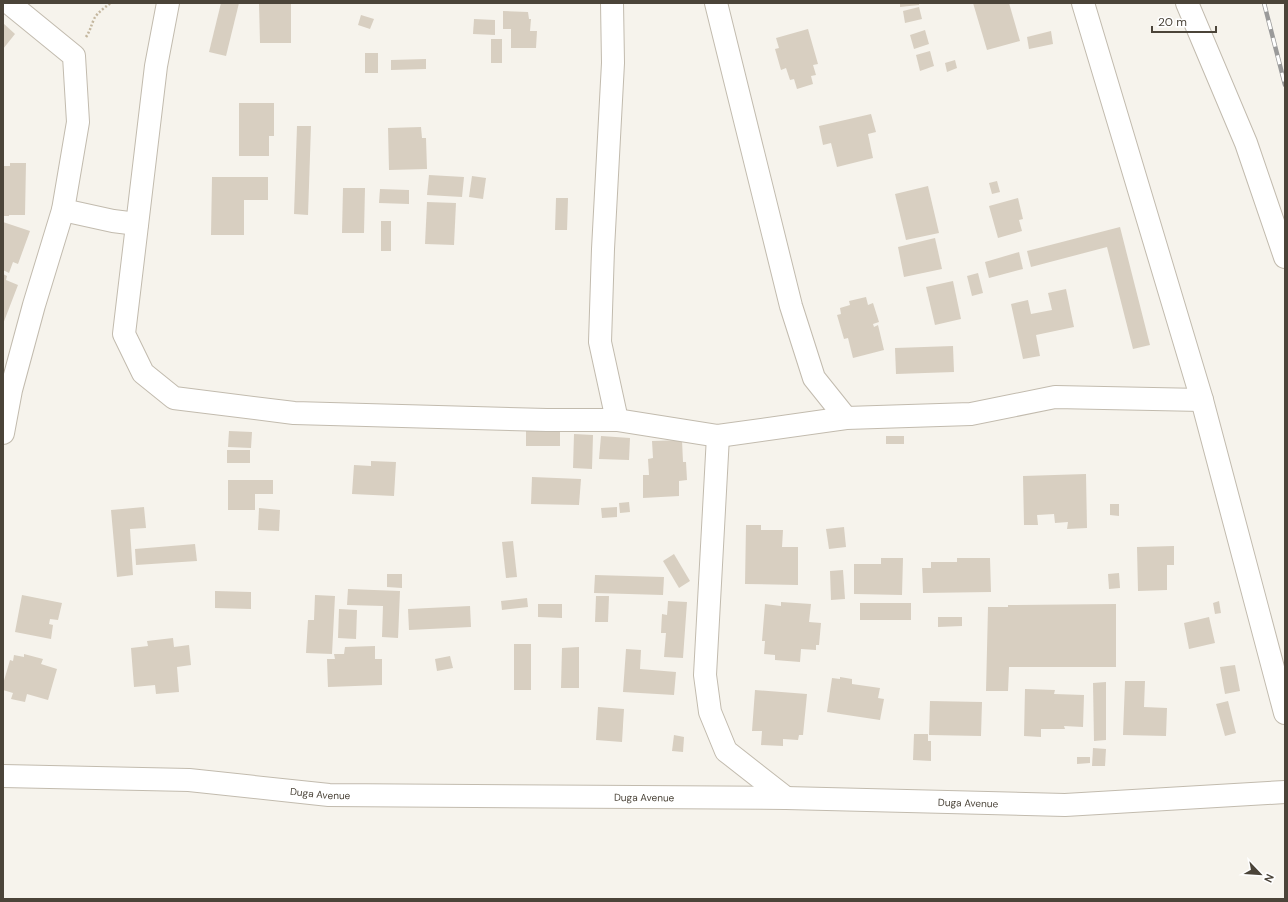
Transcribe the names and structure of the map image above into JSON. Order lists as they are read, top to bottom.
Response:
{
  "streets": {
    "street": ["Duga Avenue"]
  },
  "scale_bar": "20 m",
  "north": "bottom right"
}
